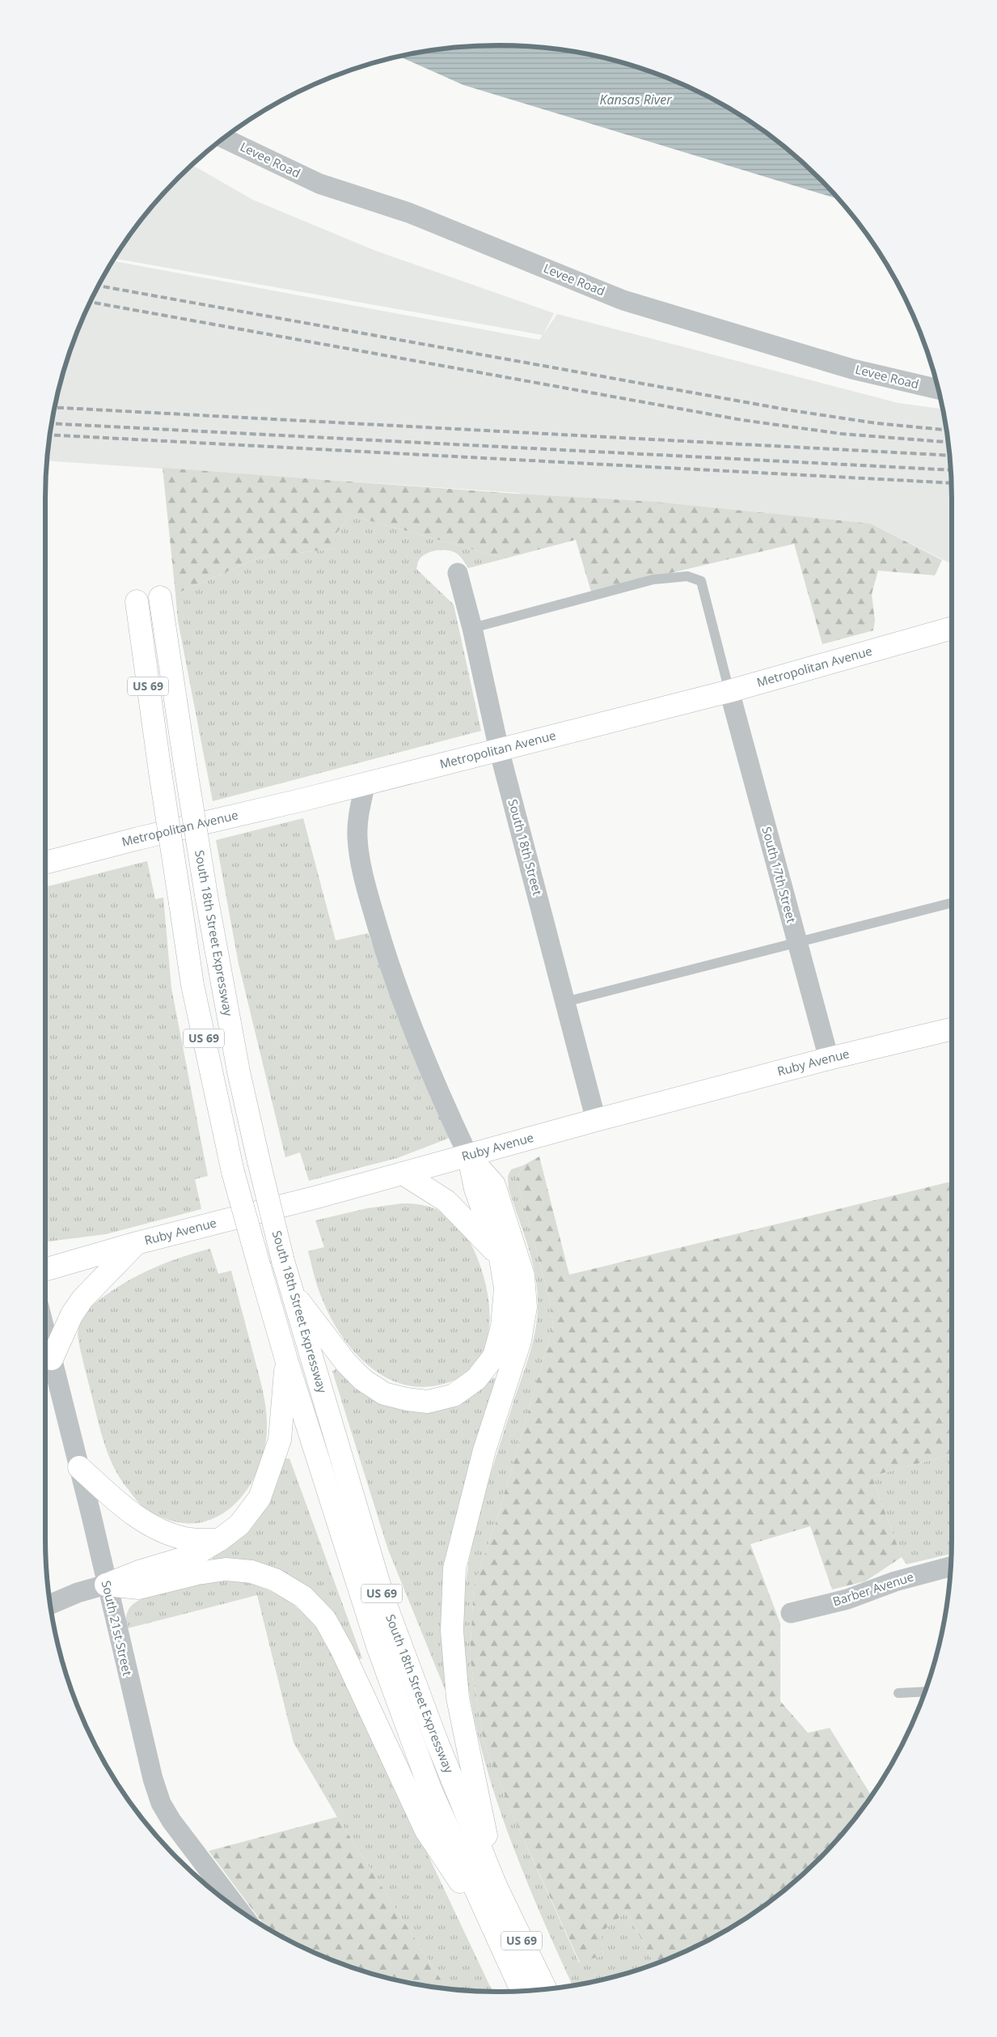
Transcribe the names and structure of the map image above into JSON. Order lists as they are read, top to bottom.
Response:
{
  "streets": {
    "main road": [
      "Metropolitan Avenue",
      "US 69",
      "South 18th Street Expressway",
      "Ruby Avenue"
    ],
    "street": [
      "Levee Road",
      "South 18th Street",
      "South 17th Street",
      "Barber Avenue",
      "South 21st Street"
    ]
  },
  "crossings": [
    ["Metropolitan Avenue", "South 18th Street"],
    ["Metropolitan Avenue", "South 17th Street"],
    ["South 18th Street", "Ruby Avenue"],
    ["South 17th Street", "Ruby Avenue"]
  ],
  "water": ["Kansas River"]
}
